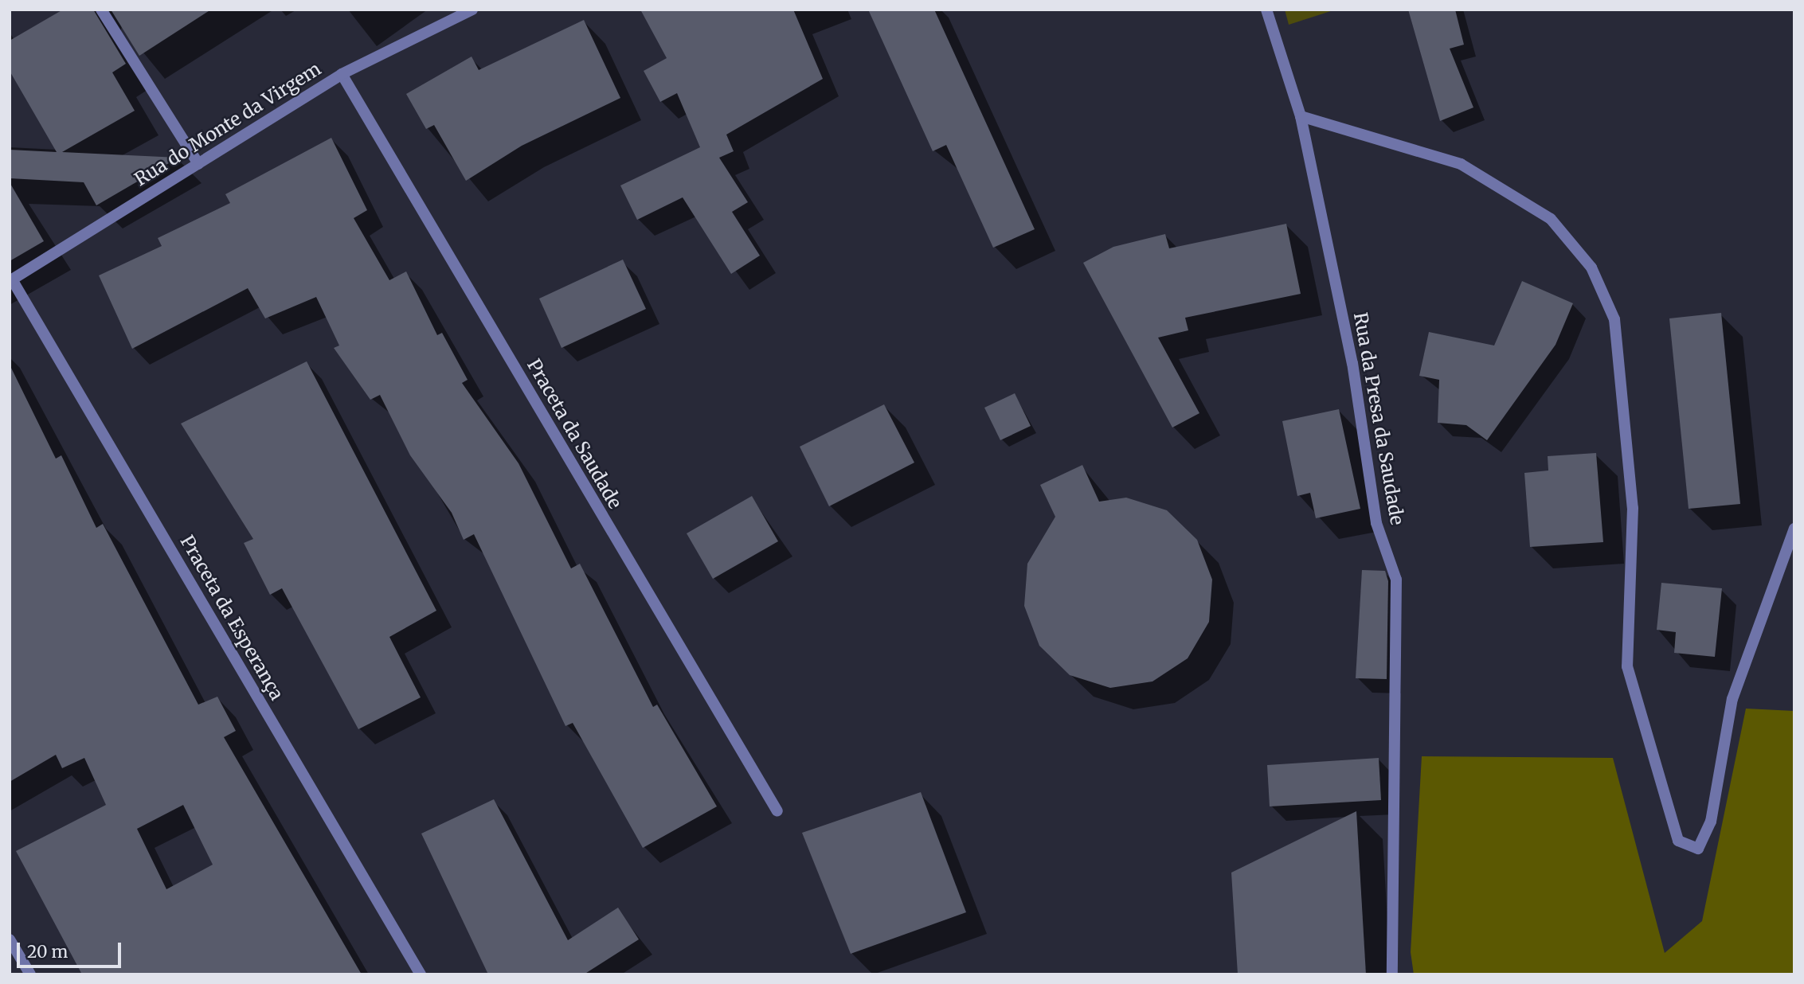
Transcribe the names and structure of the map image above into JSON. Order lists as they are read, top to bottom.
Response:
{
  "streets": {
    "street": [
      "Rua do Monte da Virgem",
      "Rua da Presa da Saudade",
      "Praceta da Saudade",
      "Praceta da Esperança"
    ]
  },
  "crossings": [
    ["Rua do Monte da Virgem", "Praceta da Saudade"],
    ["Rua do Monte da Virgem", "Praceta da Esperança"]
  ],
  "scale_bar": "20 m"
}
